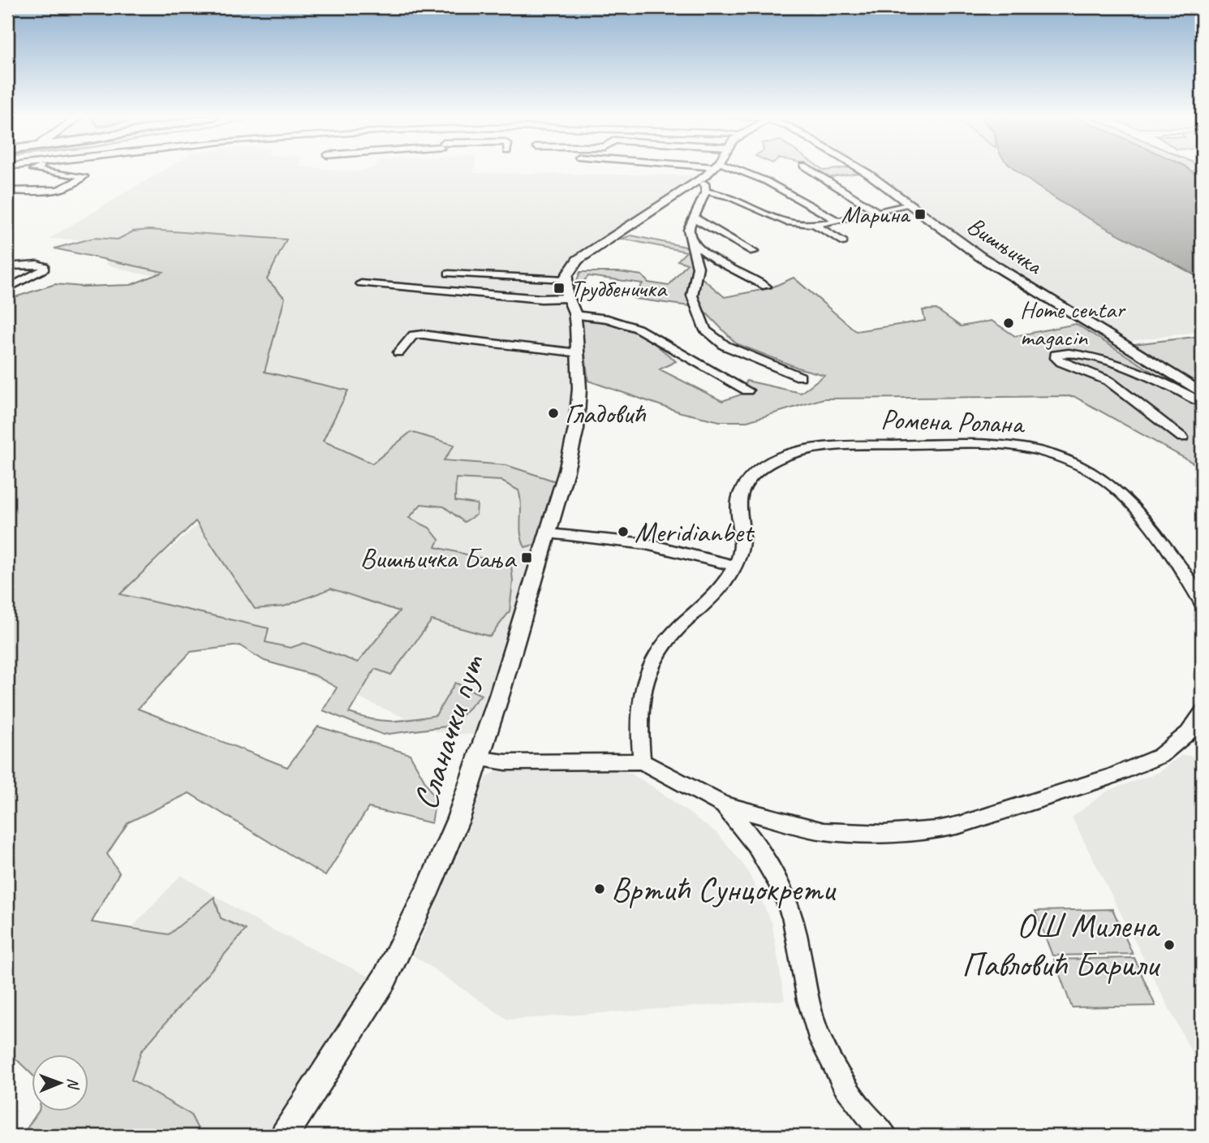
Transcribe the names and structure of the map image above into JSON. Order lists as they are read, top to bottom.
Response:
{
  "streets": {
    "street": ["Вишњичка", "Ромена Ролана", "Сланачки пут"]
  },
  "places": {
    "transit": ["Марина", "Трудбеничка", "Вишњичка Бања"],
    "other": [
      "Home centar magacin",
      "Гладовић",
      "Meridianbet",
      "Вртић Сунцокрети",
      "ОШ Милена Павловић Барили"
    ]
  },
  "north": "right"
}
